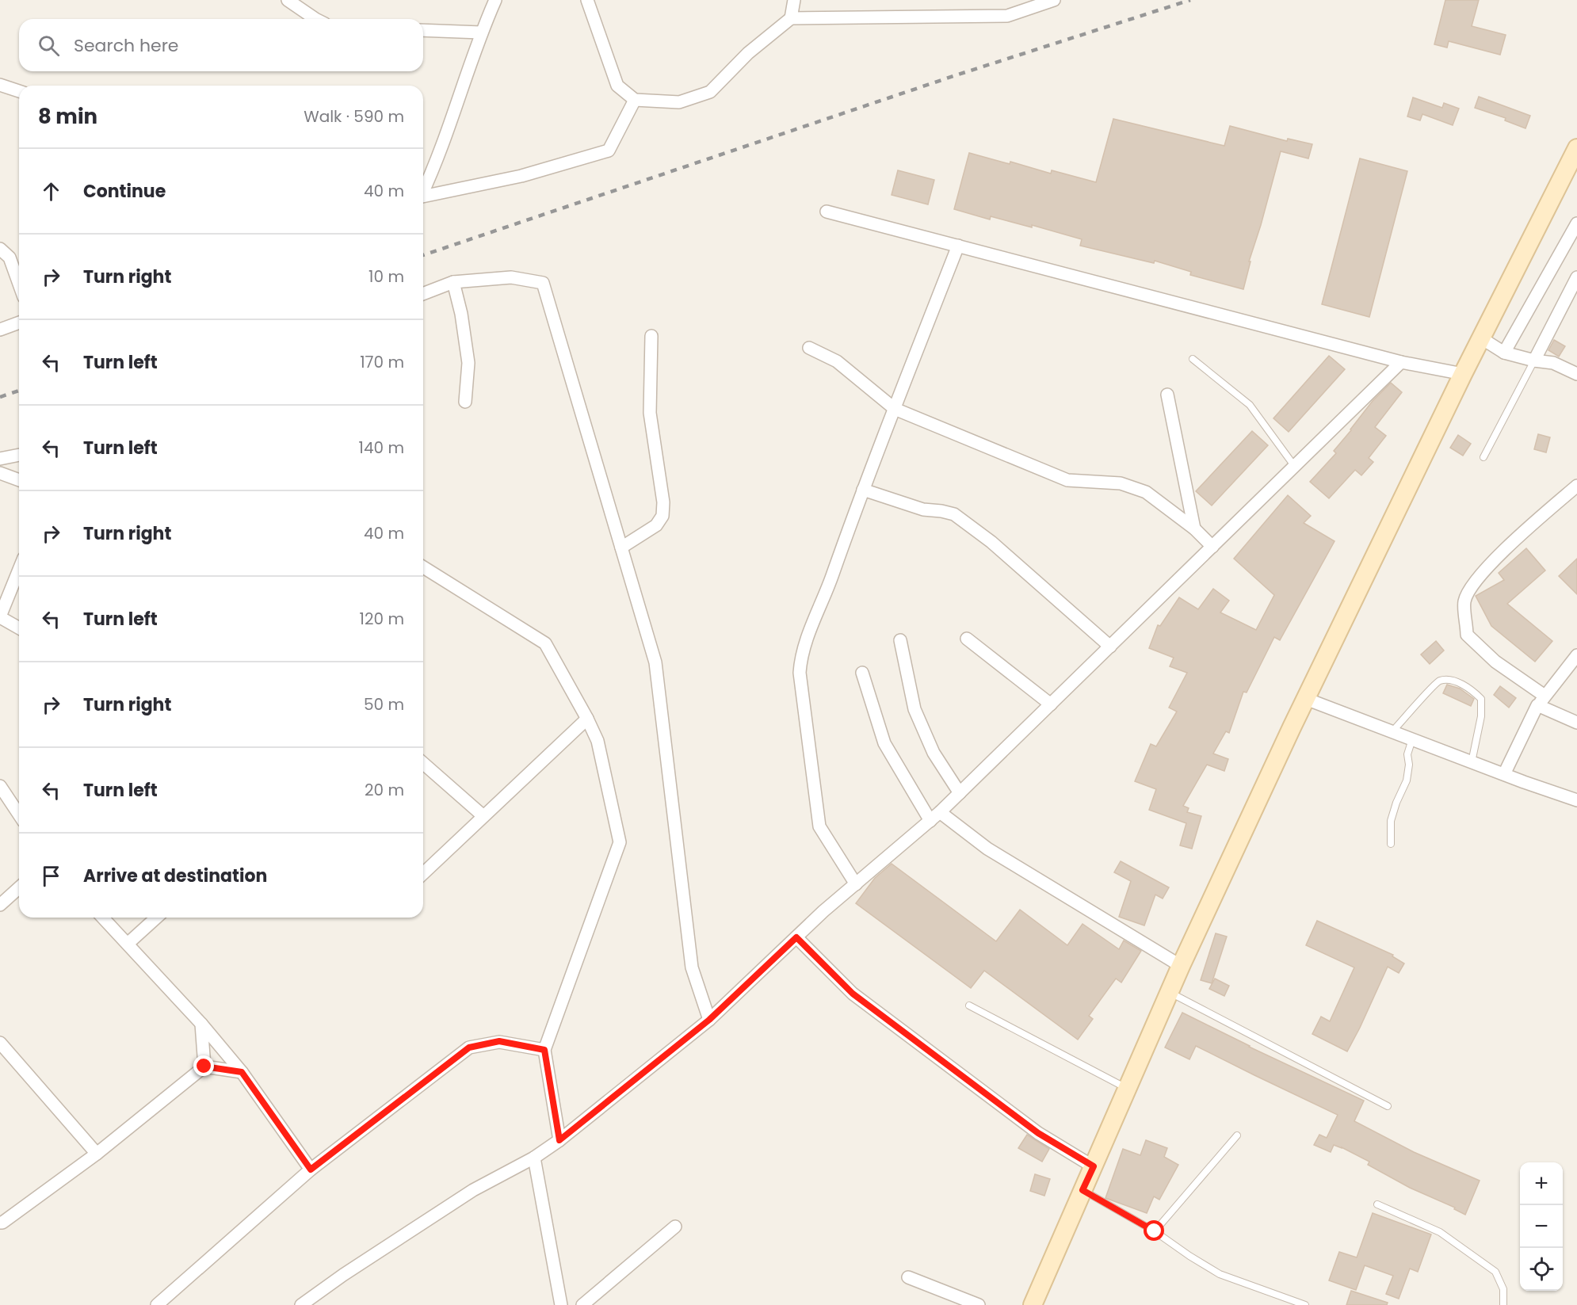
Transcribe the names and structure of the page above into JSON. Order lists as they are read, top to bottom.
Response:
{
  "page": {
    "search": "Search here",
    "heading": ["8 min", "Walk · 590 m"],
    "list": [
      ["Continue", "40 m"],
      ["Turn right", "10 m"],
      ["Turn left", "170 m"],
      ["Turn left", "140 m"],
      ["Turn right", "40 m"],
      ["Turn left", "120 m"],
      ["Turn right", "50 m"],
      ["Turn left", "20 m"],
      "Arrive at destination"
    ],
    "map_buttons": ["+", "−"]
  }
}
